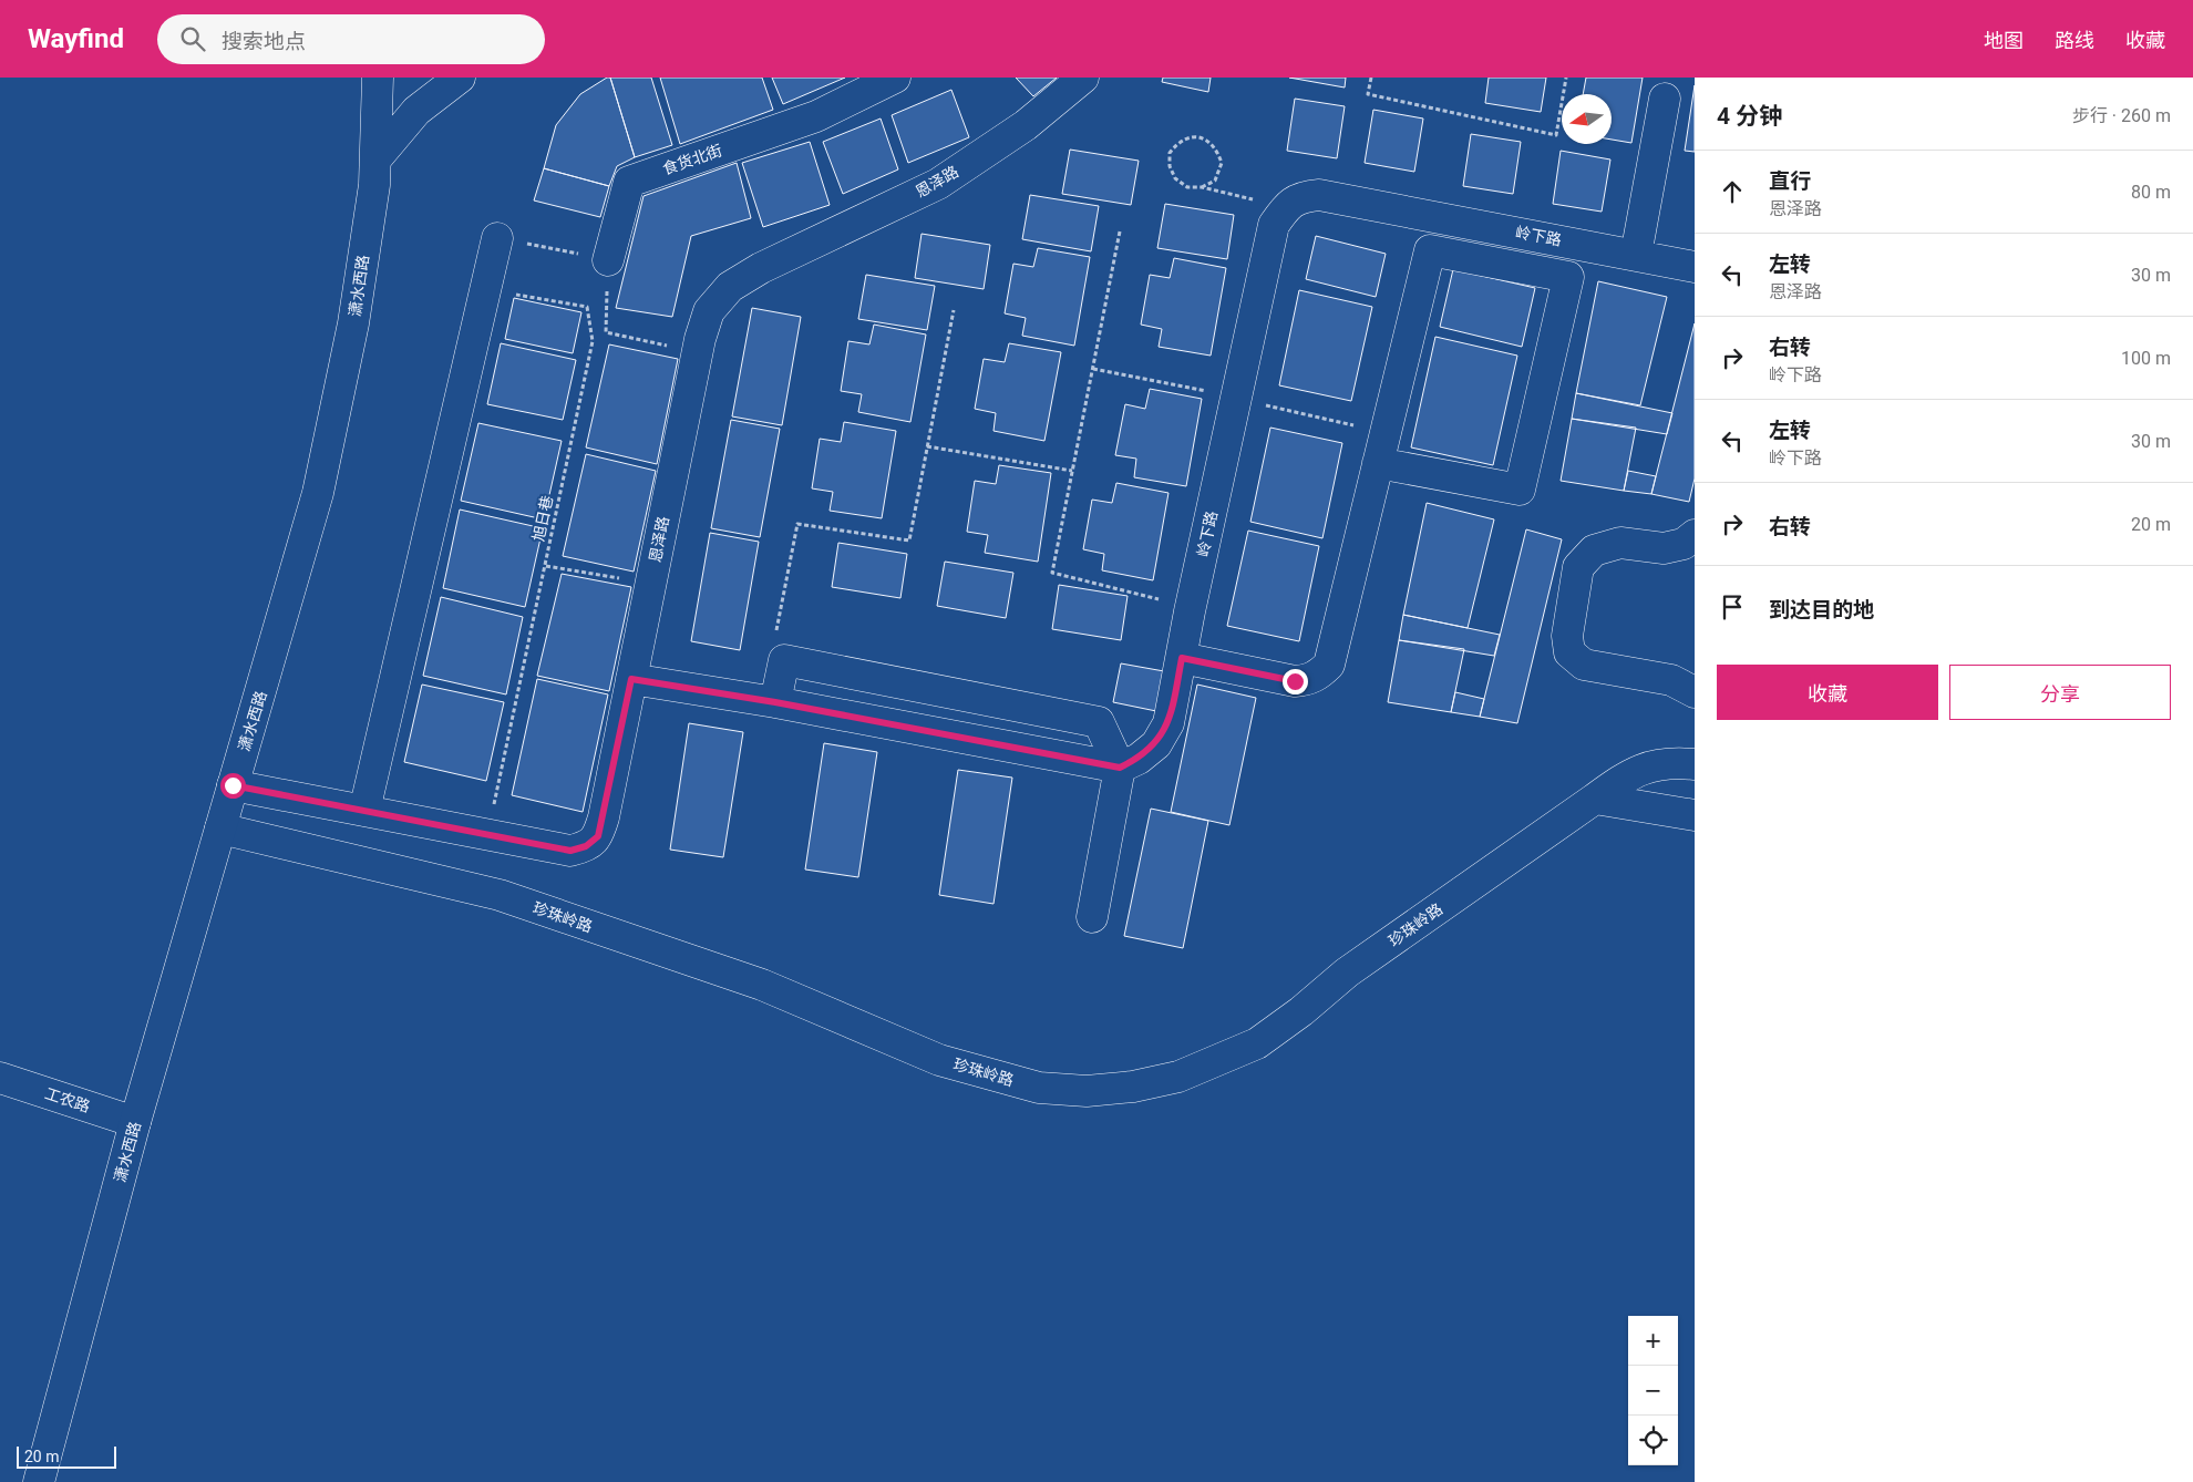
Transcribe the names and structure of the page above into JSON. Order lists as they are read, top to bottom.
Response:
{
  "streets": {
    "street": [
      "食货北街",
      "恩泽路",
      "岭下路",
      "潇水西路",
      "珍珠岭路",
      "工农路"
    ],
    "path": ["旭日巷"]
  },
  "crossings": [
    ["恩泽路", "潇水西路"],
    ["恩泽路", "旭日巷"],
    ["潇水西路", "珍珠岭路"],
    ["潇水西路", "工农路"]
  ],
  "scale_bar": "20 m",
  "north": "left",
  "page": {
    "header": "Wayfind",
    "search": "搜索地点",
    "nav": ["地图", "路线", "收藏"],
    "heading": ["4 分钟", "步行 · 260 m"],
    "list": [
      ["直行", "恩泽路", "80 m"],
      ["左转", "恩泽路", "30 m"],
      ["右转", "岭下路", "100 m"],
      ["左转", "岭下路", "30 m"],
      ["右转", "20 m"],
      "到达目的地"
    ],
    "buttons": ["收藏", "分享"],
    "map_buttons": ["+", "−"],
    "scale": "20 m"
  }
}
